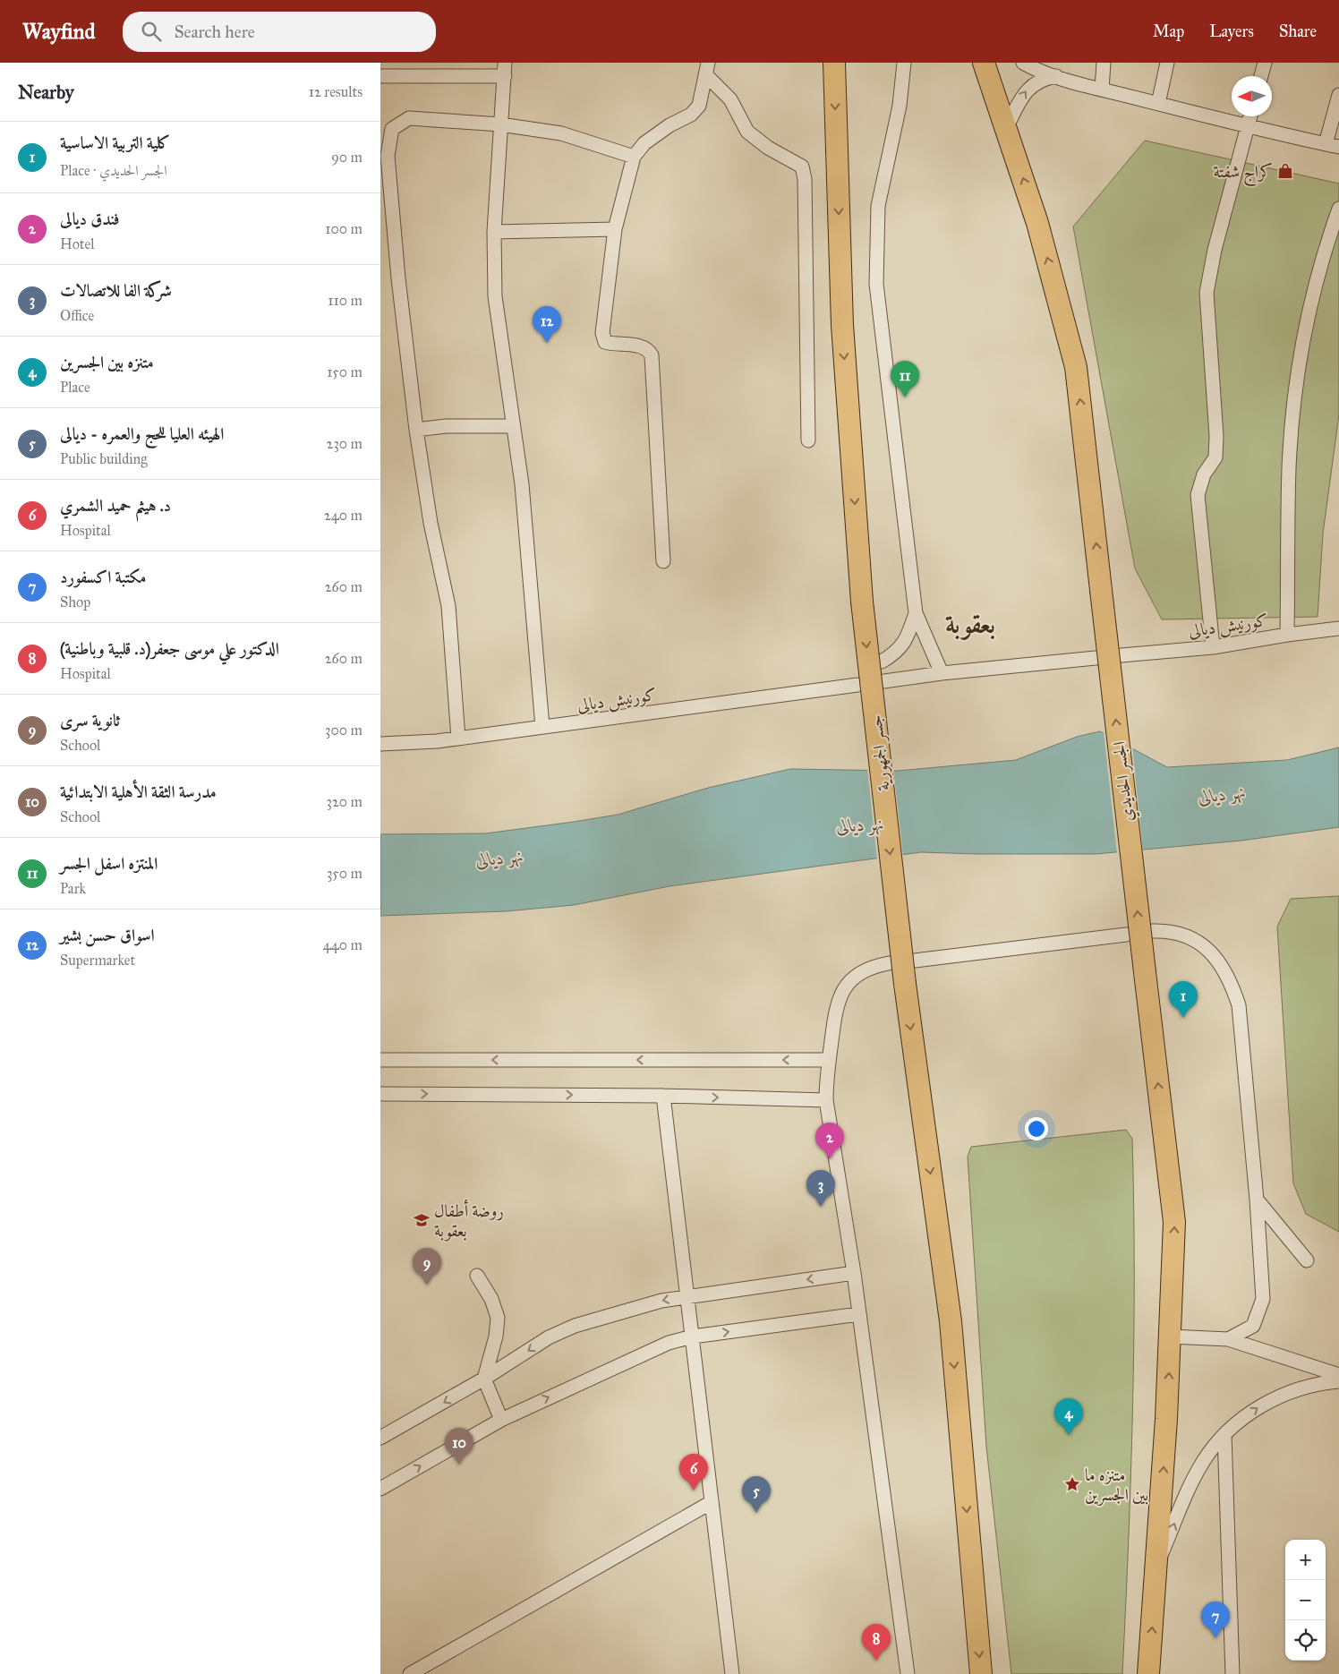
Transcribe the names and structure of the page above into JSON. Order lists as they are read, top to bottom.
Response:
{
  "streets": {
    "main road": ["جسر الجمهورية", "الجسر الحديدي"],
    "street": ["كورنيش ديالى"]
  },
  "one_way": ["جسر الجمهورية", "الجسر الحديدي"],
  "districts": ["بعقوبة"],
  "water": ["نهر ديالى"],
  "places": {
    "shop": ["كراج شفتة"],
    "school or university": ["روضة أطفال بعقوبة"],
    "place": ["متنزه ما بين الجسرين"]
  },
  "north": "left",
  "page": {
    "header": "Wayfind",
    "search": "Search here",
    "nav": ["Map", "Layers", "Share"],
    "heading": ["Nearby", "12 results"],
    "list": [
      {
        "mark": "1",
        "name": "كلية التربية الاساسية",
        "note": "Place · الجسر الحديدي",
        "value": "90 m"
      },
      {
        "mark": "2",
        "name": "فندق ديالى",
        "note": "Hotel",
        "value": "100 m"
      },
      {
        "mark": "3",
        "name": "شركة الفا للاتصالات",
        "note": "Office",
        "value": "110 m"
      },
      {
        "mark": "4",
        "name": "متنزه بين الجسرين",
        "note": "Place",
        "value": "150 m"
      },
      {
        "mark": "5",
        "name": "الهيئه العليا للحج والعمره - ديالى",
        "note": "Public building",
        "value": "230 m"
      },
      {
        "mark": "6",
        "name": "د. هيثم حميد الشمري",
        "note": "Hospital",
        "value": "240 m"
      },
      {
        "mark": "7",
        "name": "مكتبة اكسفورد",
        "note": "Shop",
        "value": "260 m"
      },
      {
        "mark": "8",
        "name": "الدكتور علي موسى جعفر(د. قلبية وباطنية)",
        "note": "Hospital",
        "value": "260 m"
      },
      {
        "mark": "9",
        "name": "ثانوية سرى",
        "note": "School",
        "value": "300 m"
      },
      {
        "mark": "10",
        "name": "مدرسة الثقة الأهلية الابتدائية",
        "note": "School",
        "value": "320 m"
      },
      {
        "mark": "11",
        "name": "المنتزه اسفل الجسر",
        "note": "Park",
        "value": "350 m"
      },
      {
        "mark": "12",
        "name": "اسواق حسن بشير",
        "note": "Supermarket",
        "value": "440 m"
      }
    ],
    "pins": [
      "12",
      "11",
      "1",
      "2",
      "3",
      "9",
      "4",
      "10",
      "6",
      "5",
      "7",
      "8"
    ],
    "map_buttons": ["+", "−"]
  }
}
